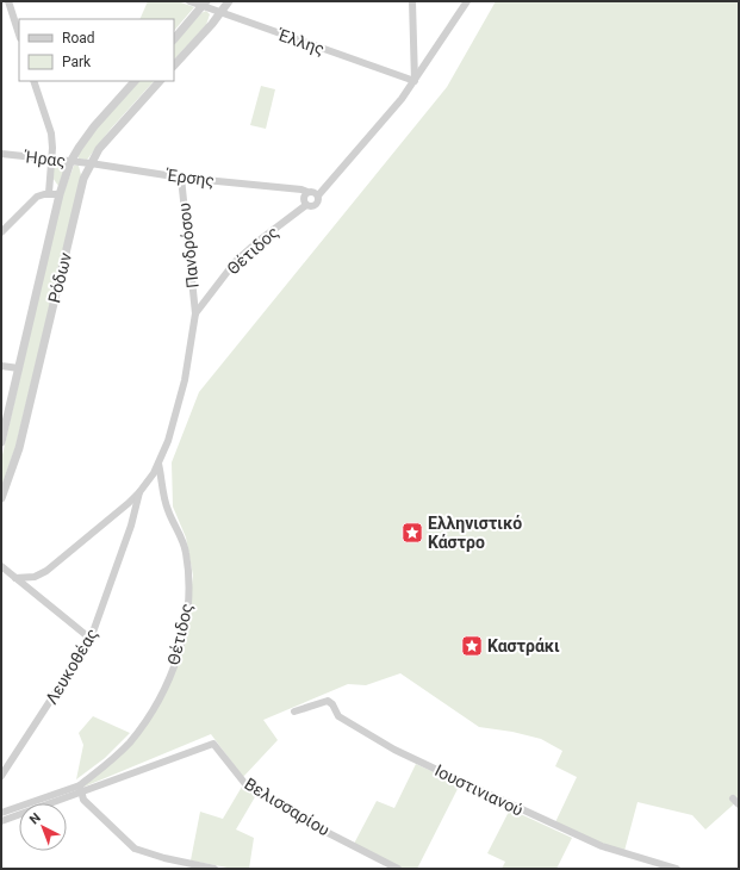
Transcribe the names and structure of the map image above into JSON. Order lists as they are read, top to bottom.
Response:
{
  "streets": {
    "street": [
      "Έλλης",
      "Ήρας",
      "Έρσης",
      "Πανδρόσου",
      "Θέτιδος",
      "Ρόδων",
      "Λευκοθέας",
      "Ιουστινιανού",
      "Βελισσαρίου"
    ]
  },
  "crossings": [
    ["Ήρας", "Έρσης"],
    ["Ήρας", "Ρόδων"],
    ["Έρσης", "Πανδρόσου"],
    ["Έρσης", "Θέτιδος"],
    ["Έρσης", "Ρόδων"],
    ["Πανδρόσου", "Θέτιδος"],
    ["Θέτιδος", "Λευκοθέας"],
    ["Θέτιδος", "Βελισσαρίου"]
  ],
  "places": {
    "place": ["Ελληνιστικό Κάστρο", "Καστράκι"]
  },
  "legend": ["Road", "Park"],
  "north": "top left"
}
